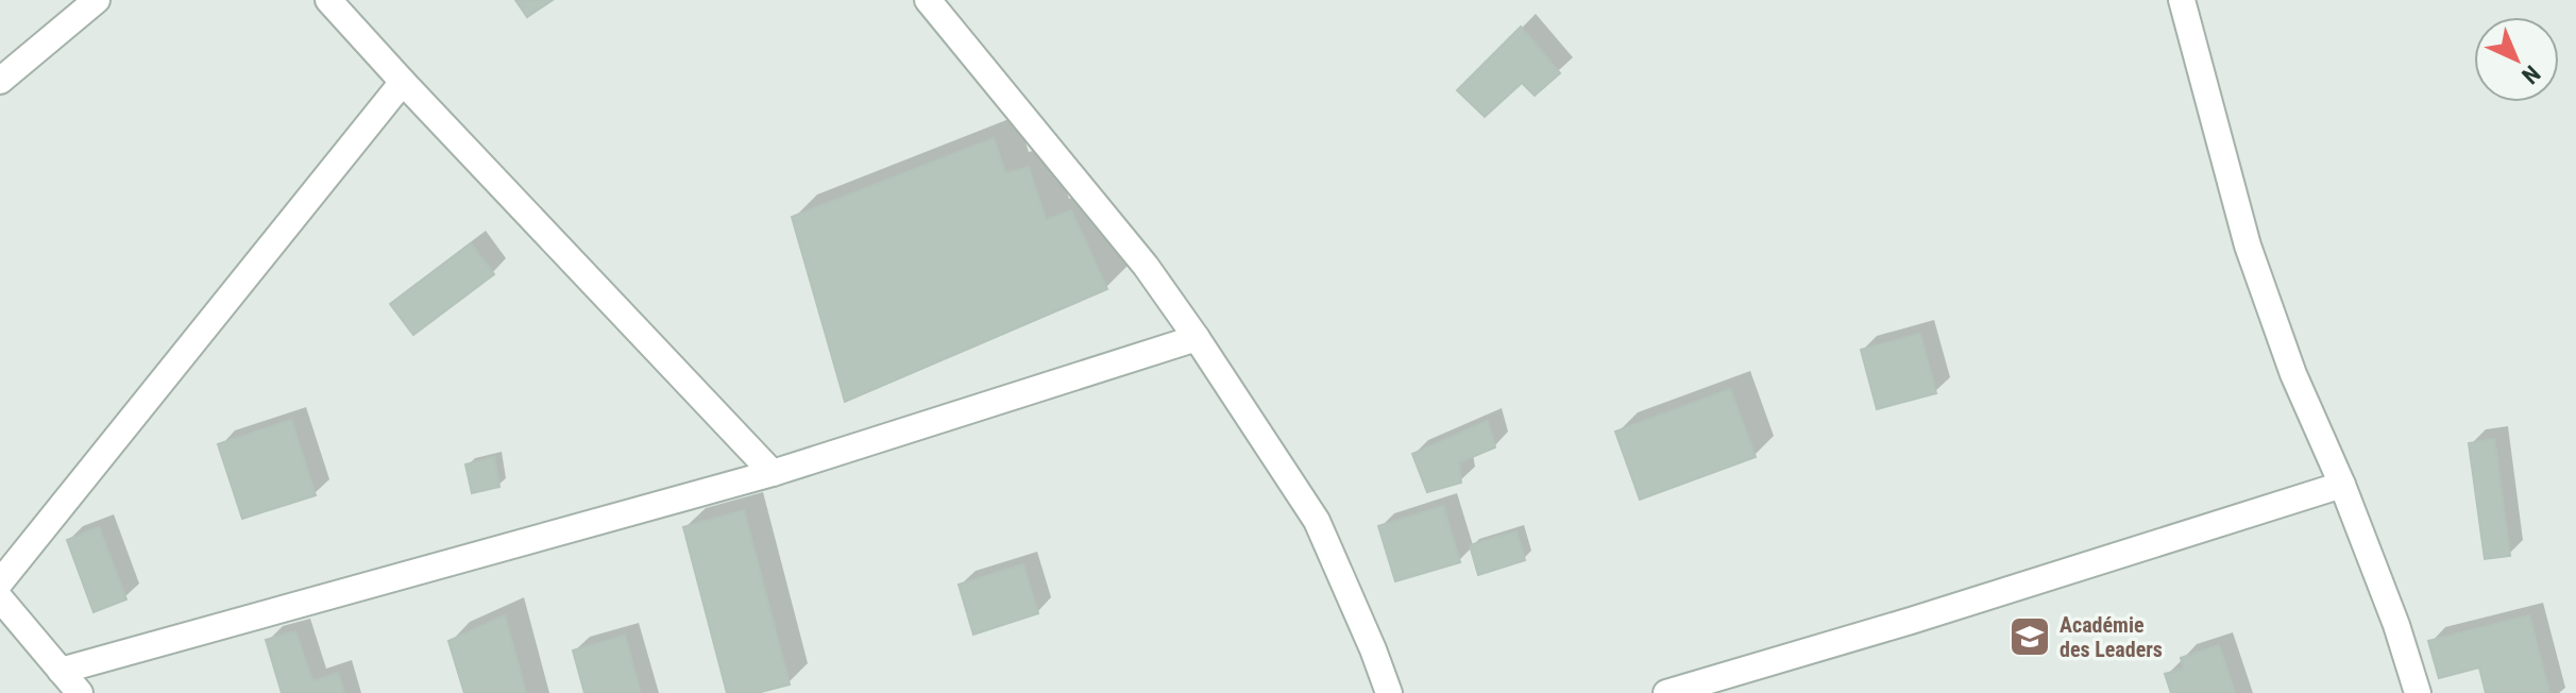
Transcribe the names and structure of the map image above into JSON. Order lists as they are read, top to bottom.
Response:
{
  "places": {
    "school or university": ["Académie des Leaders"]
  },
  "north": "bottom right"
}
